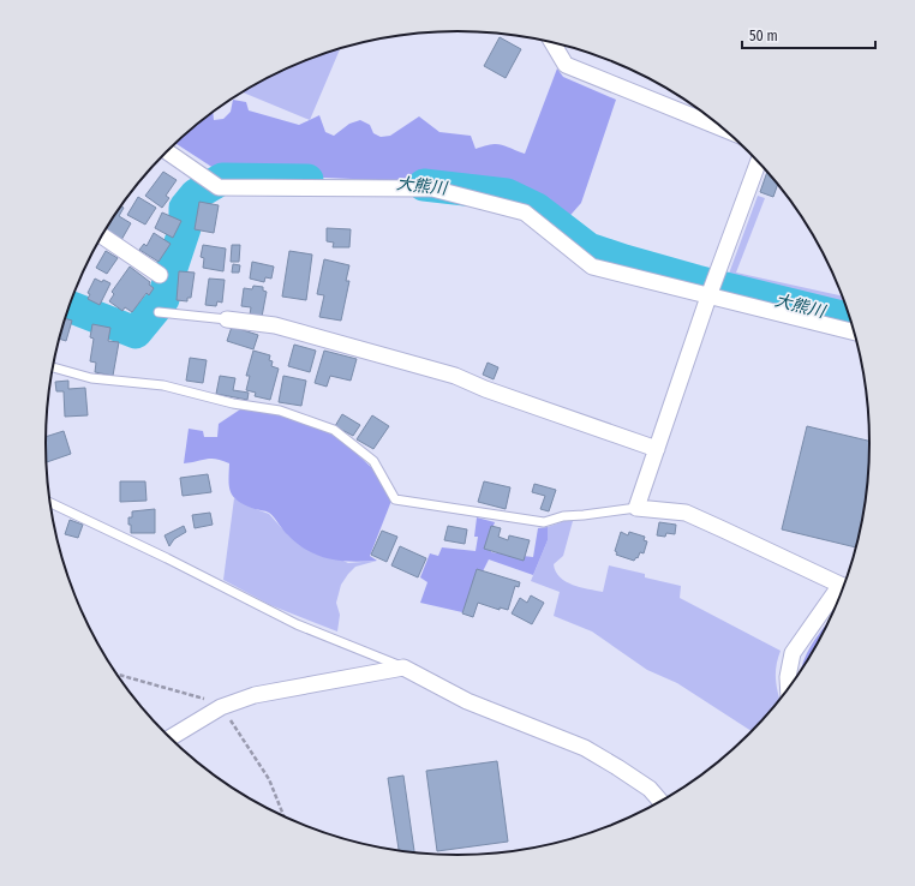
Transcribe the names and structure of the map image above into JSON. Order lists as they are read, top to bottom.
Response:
{
  "water": ["大熊川"],
  "scale_bar": "50 m"
}
